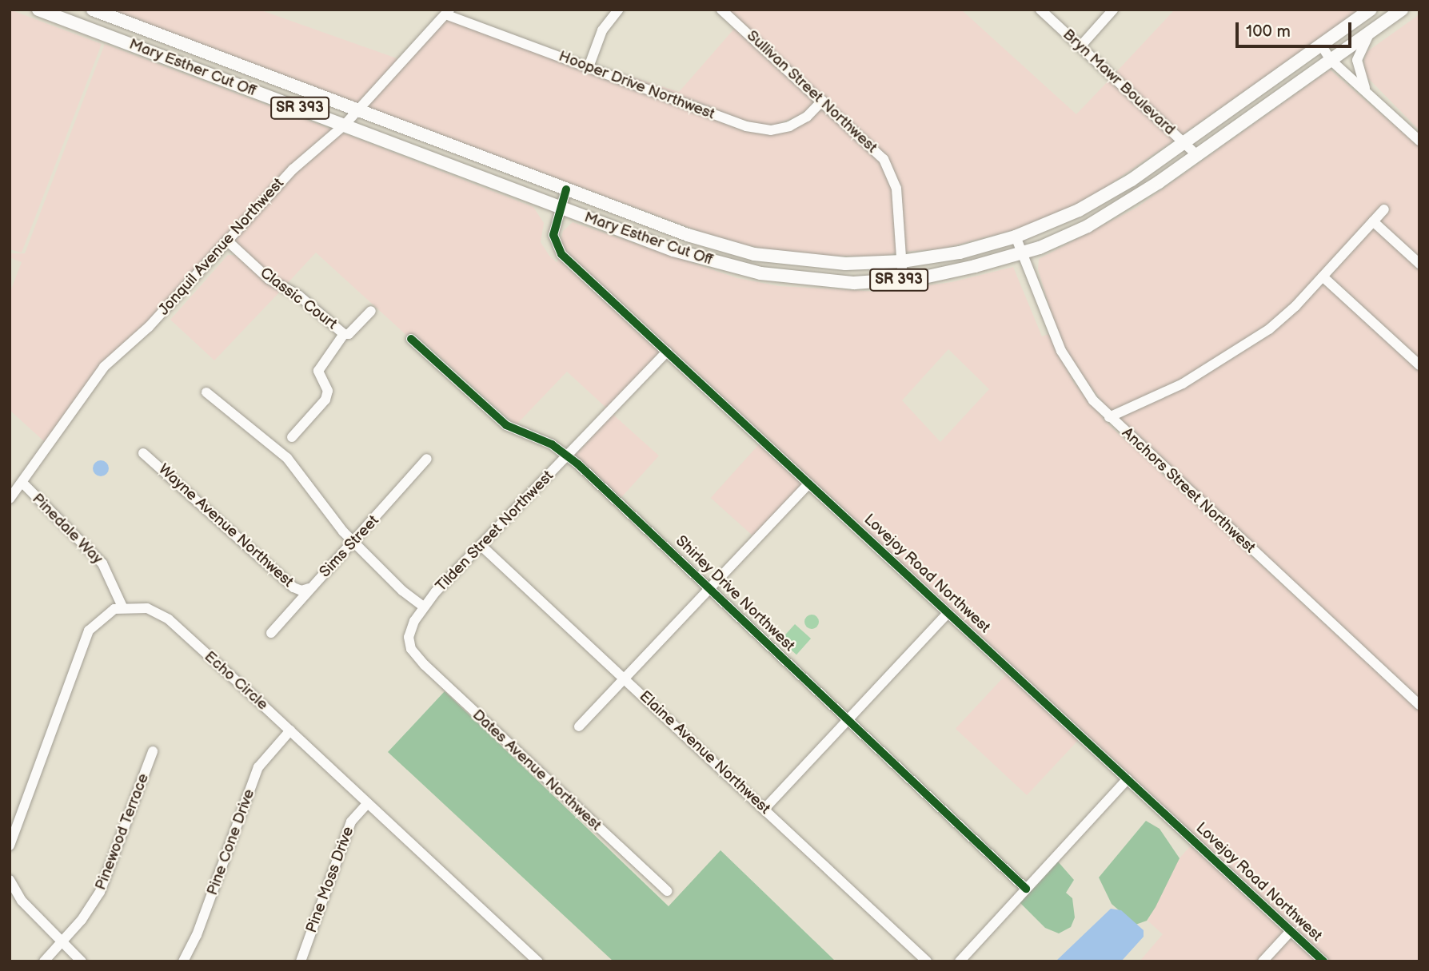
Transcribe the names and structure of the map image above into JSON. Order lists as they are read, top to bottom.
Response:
{
  "streets": {
    "main road": ["Mary Esther Cut Off", "SR 393"],
    "street": [
      "Bryn Mawr Boulevard",
      "Hooper Drive Northwest",
      "Sullivan Street Northwest",
      "Jonquil Avenue Northwest",
      "Classic Court",
      "Anchors Street Northwest",
      "Wayne Avenue Northwest",
      "Pinedale Way",
      "Tilden Street Northwest",
      "Sims Street",
      "Lovejoy Road Northwest",
      "Shirley Drive Northwest",
      "Echo Circle",
      "Elaine Avenue Northwest",
      "Dates Avenue Northwest",
      "Pinewood Terrace",
      "Pine Cone Drive",
      "Pine Moss Drive"
    ]
  },
  "crossings": [
    ["Mary Esther Cut Off", "Bryn Mawr Boulevard"],
    ["Mary Esther Cut Off", "Sullivan Street Northwest"],
    ["Mary Esther Cut Off", "SR 393"],
    ["Mary Esther Cut Off", "Jonquil Avenue Northwest"],
    ["Mary Esther Cut Off", "Anchors Street Northwest"],
    ["Mary Esther Cut Off", "Lovejoy Road Northwest"],
    ["Bryn Mawr Boulevard", "SR 393"],
    ["Hooper Drive Northwest", "Sullivan Street Northwest"],
    ["Hooper Drive Northwest", "Jonquil Avenue Northwest"],
    ["Jonquil Avenue Northwest", "Classic Court"],
    ["Jonquil Avenue Northwest", "Pinedale Way"],
    ["Wayne Avenue Northwest", "Sims Street"],
    ["Pinedale Way", "Echo Circle"],
    ["Tilden Street Northwest", "Lovejoy Road Northwest"],
    ["Tilden Street Northwest", "Shirley Drive Northwest"],
    ["Tilden Street Northwest", "Elaine Avenue Northwest"],
    ["Tilden Street Northwest", "Dates Avenue Northwest"],
    ["Echo Circle", "Pine Cone Drive"],
    ["Echo Circle", "Pine Moss Drive"]
  ],
  "scale_bar": "100 m"
}
